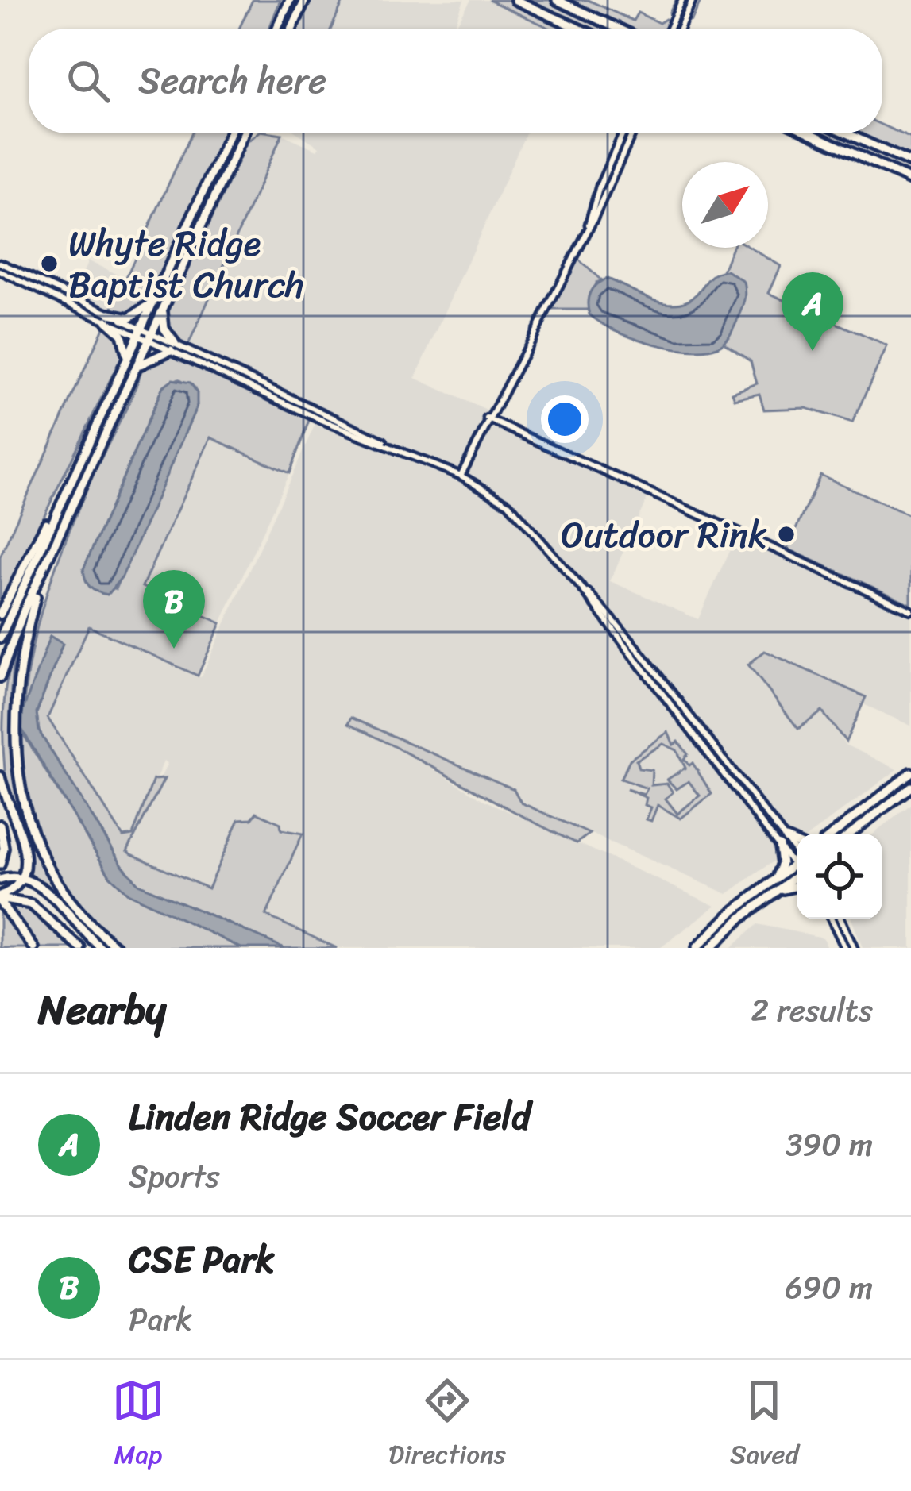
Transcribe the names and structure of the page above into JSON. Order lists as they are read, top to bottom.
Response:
{
  "places": ["Whyte Ridge Baptist Church", "Outdoor Rink"],
  "north": "top right",
  "page": {
    "search": "Search here",
    "pins": ["A", "B"],
    "heading": ["Nearby", "2 results"],
    "list": [
      {
        "mark": "A",
        "name": "Linden Ridge Soccer Field",
        "note": "Sports",
        "value": "390 m"
      },
      {
        "mark": "B",
        "name": "CSE Park",
        "note": "Park",
        "value": "690 m"
      }
    ],
    "nav": ["Map", "Directions", "Saved"]
  }
}
